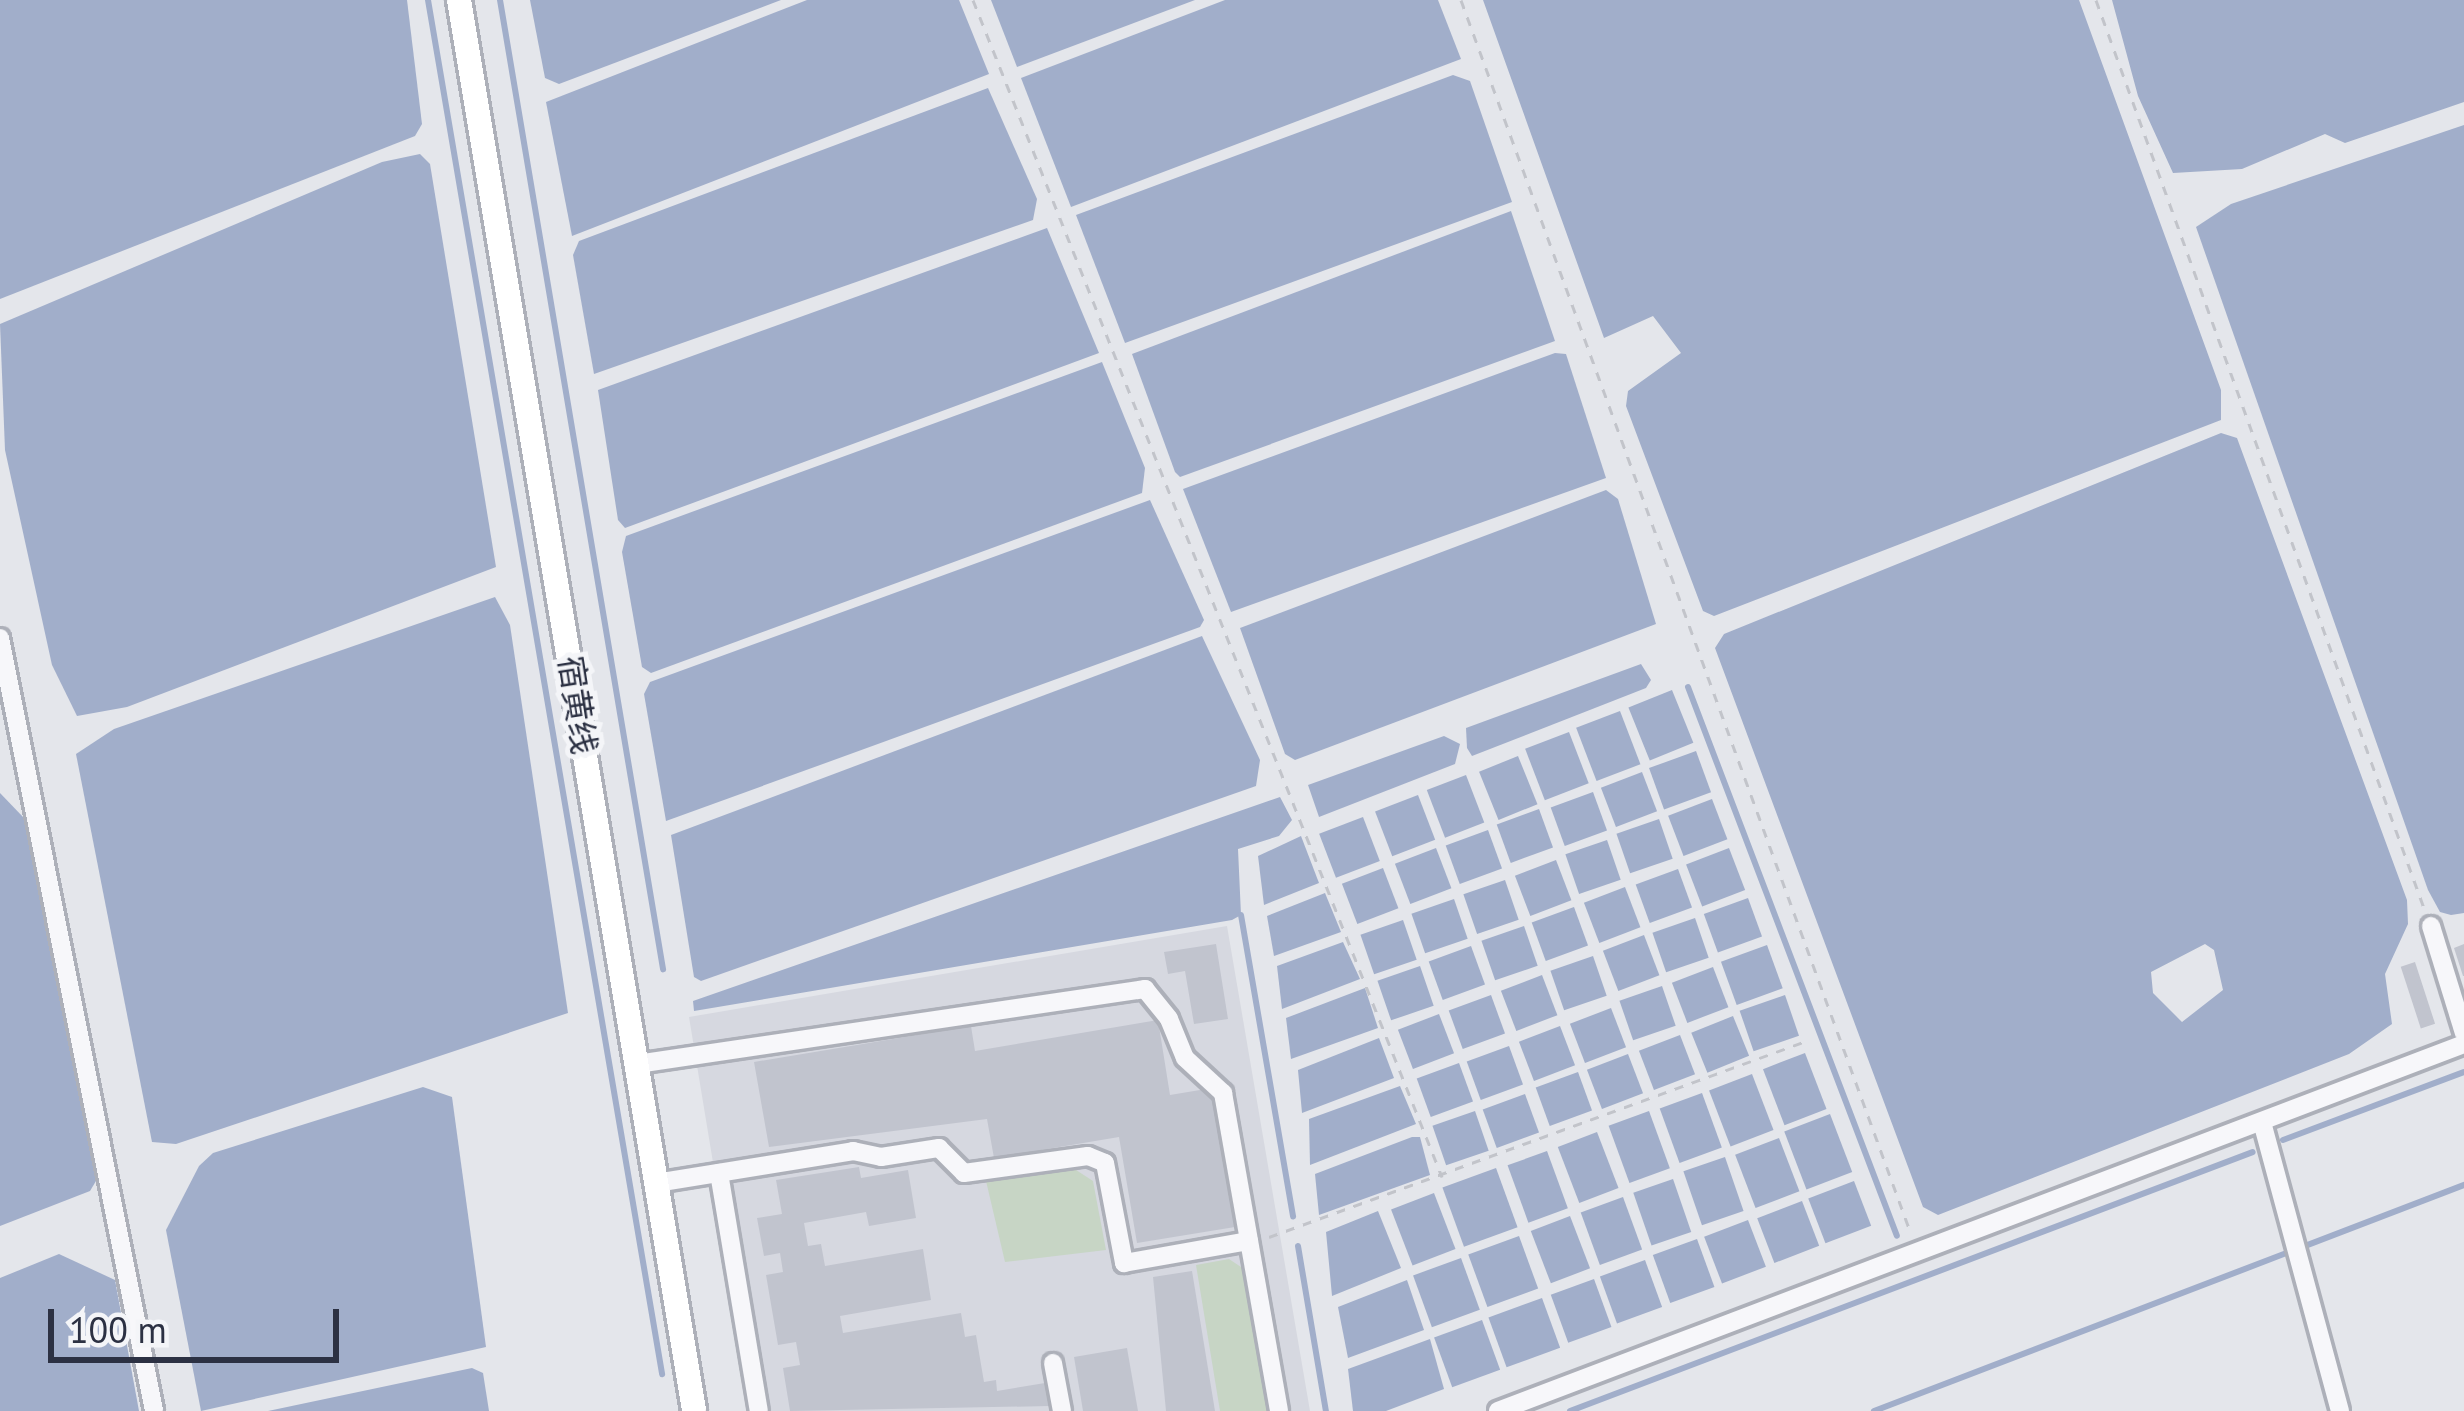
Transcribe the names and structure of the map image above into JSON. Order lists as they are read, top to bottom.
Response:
{
  "streets": {
    "main road": ["宿黄线"]
  },
  "scale_bar": "100 m"
}
